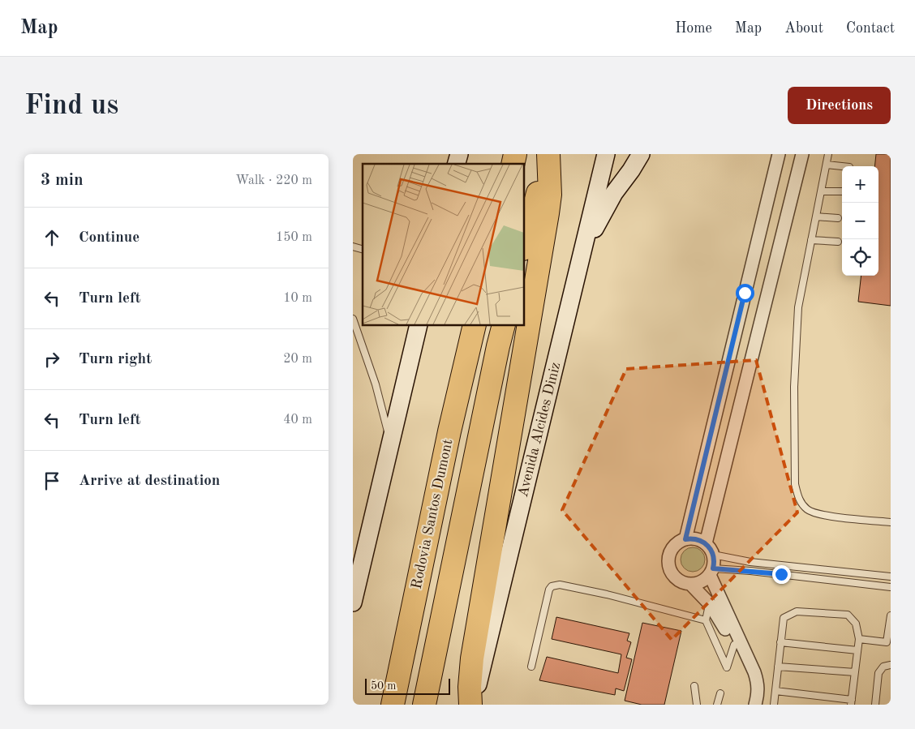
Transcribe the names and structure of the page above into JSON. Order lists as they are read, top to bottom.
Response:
{
  "streets": {
    "highway": ["Rodovia Santos Dumont"],
    "main road": ["Avenida Alcides Diniz"]
  },
  "scale_bar": "50 m",
  "page": {
    "header": "Map",
    "nav": [
      "Home",
      "Map",
      "About",
      "Contact"
    ],
    "buttons": "Directions",
    "title": "Find us",
    "heading": ["3 min", "Walk · 220 m"],
    "map_buttons": ["+", "−"],
    "list": [
      ["Continue", "150 m"],
      ["Turn left", "10 m"],
      ["Turn right", "20 m"],
      ["Turn left", "40 m"],
      "Arrive at destination"
    ],
    "scale": "50 m"
  }
}
